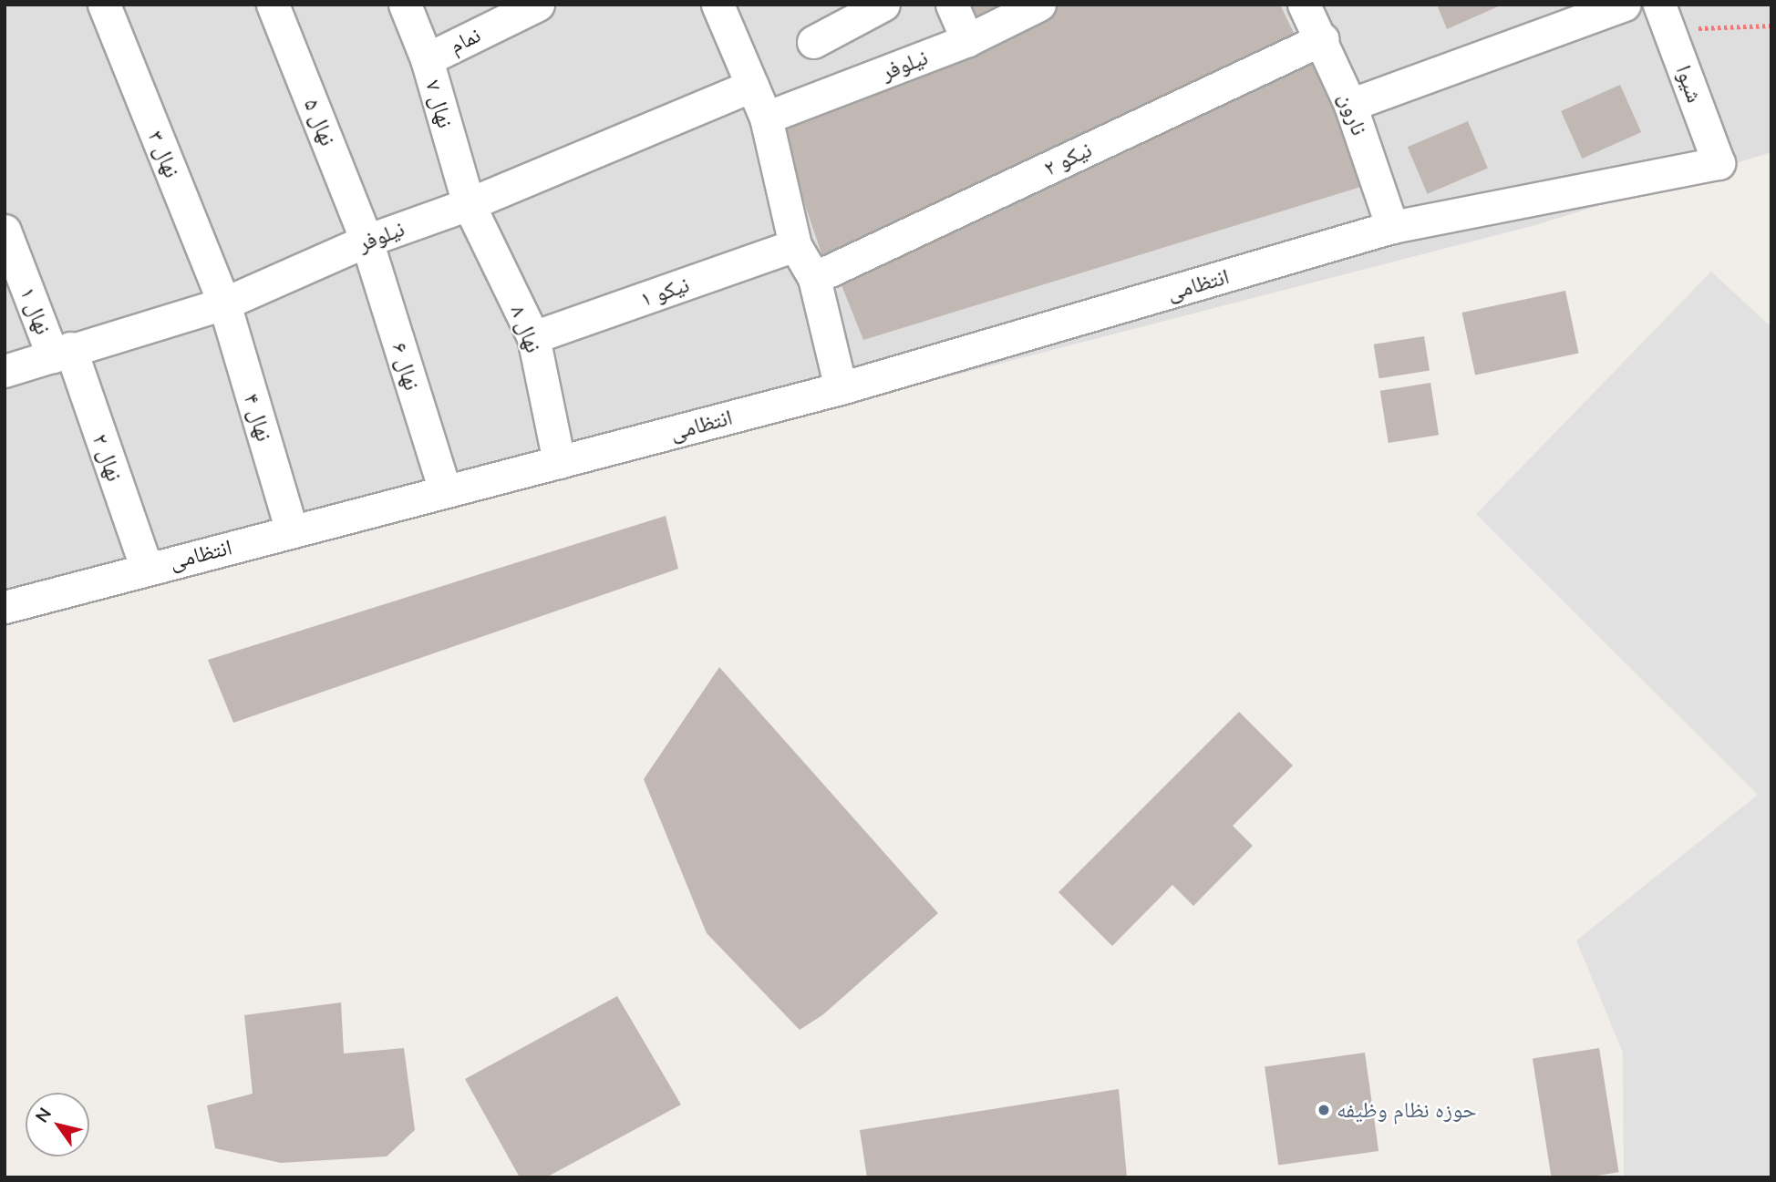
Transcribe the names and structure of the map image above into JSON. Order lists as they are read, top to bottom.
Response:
{
  "streets": {
    "street": [
      "نمام",
      "نیلوفر",
      "شیوا",
      "نهال ۷",
      "نارون",
      "نهال ۵",
      "نهال ۳",
      "نیکو ۲",
      "انتظامی",
      "نیکو ۱",
      "نهال ۱",
      "نهال ۸",
      "نهال ۶",
      "نهال ۴",
      "نهال ۲"
    ]
  },
  "crossings": [
    ["نمام", "نهال ۷"],
    ["نیلوفر", "نهال ۷"],
    ["نیلوفر", "نهال ۵"],
    ["نیلوفر", "نهال ۳"],
    ["نیلوفر", "نهال ۱"],
    ["نیلوفر", "نهال ۸"],
    ["نیلوفر", "نهال ۶"],
    ["نیلوفر", "نهال ۴"],
    ["نیلوفر", "نهال ۲"],
    ["شیوا", "انتظامی"],
    ["نهال ۷", "نهال ۸"],
    ["نارون", "نیکو ۲"],
    ["نارون", "انتظامی"],
    ["نهال ۵", "نهال ۶"],
    ["نهال ۳", "نهال ۴"],
    ["انتظامی", "نهال ۸"],
    ["انتظامی", "نهال ۶"],
    ["انتظامی", "نهال ۴"],
    ["انتظامی", "نهال ۲"],
    ["نیکو ۱", "نهال ۸"],
    ["نهال ۱", "نهال ۲"]
  ],
  "places": ["حوزه نظام وظیفه"],
  "north": "top left"
}
